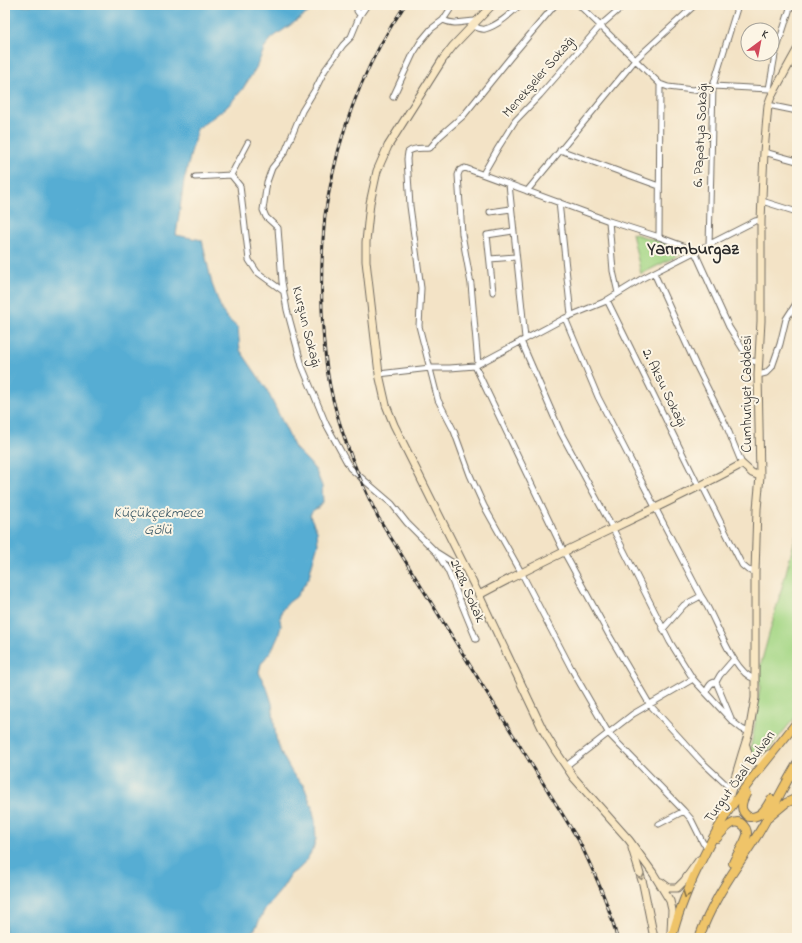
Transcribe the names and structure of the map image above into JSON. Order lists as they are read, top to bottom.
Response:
{
  "streets": {
    "main road": ["Turgut Özal Bulvarı"],
    "street": [
      "Menekşeler Sokağı",
      "6. Papatya Sokağı",
      "Kurşun Sokağı",
      "2. Aksu Sokağı",
      "Cumhuriyet Caddesi",
      "2428. Sokak"
    ]
  },
  "crossings": [
    ["Kurşun Sokağı", "2428. Sokak"],
    ["2. Aksu Sokağı", "Cumhuriyet Caddesi"],
    ["Cumhuriyet Caddesi", "Turgut Özal Bulvarı"]
  ],
  "districts": ["Yarımburgaz"],
  "water": ["Küçükçekmece Gölü"],
  "north": "top right"
}
